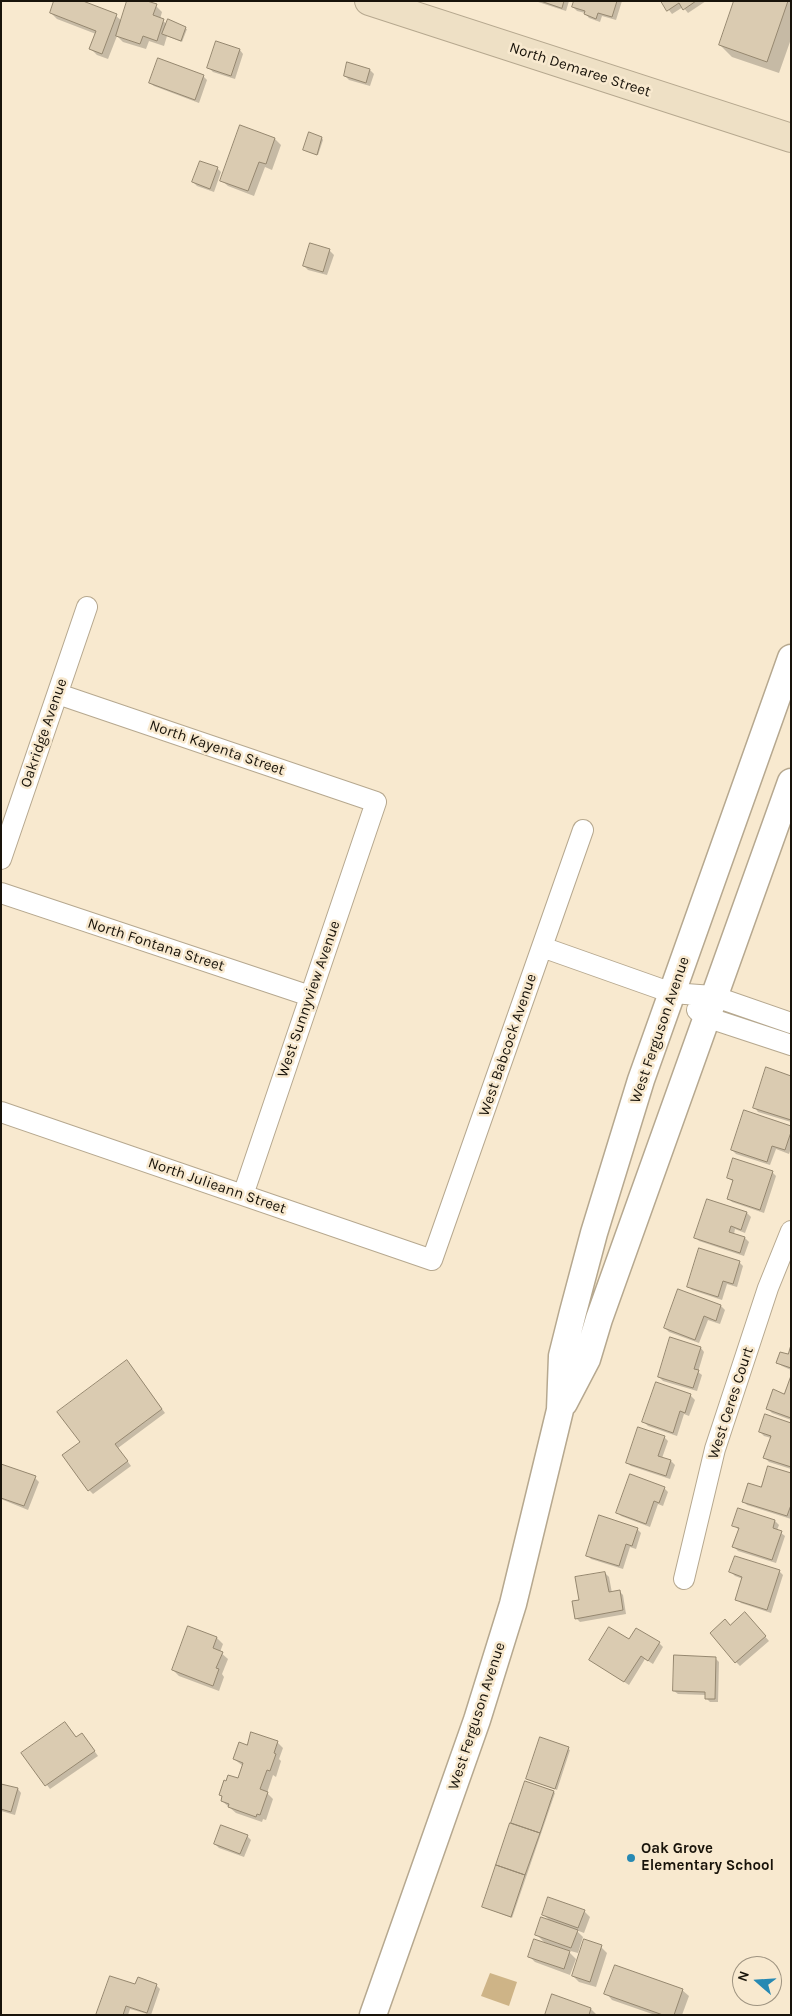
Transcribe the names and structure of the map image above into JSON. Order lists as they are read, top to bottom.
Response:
{
  "streets": {
    "main road": ["North Demaree Street"],
    "street": [
      "Oakridge Avenue",
      "North Kayenta Street",
      "North Fontana Street",
      "West Sunnyview Avenue",
      "West Ferguson Avenue",
      "West Babcock Avenue",
      "North Julieann Street",
      "West Ceres Court"
    ]
  },
  "crossings": [
    ["Oakridge Avenue", "North Kayenta Street"],
    ["North Kayenta Street", "West Sunnyview Avenue"],
    ["North Fontana Street", "West Sunnyview Avenue"],
    ["West Sunnyview Avenue", "North Julieann Street"],
    ["West Babcock Avenue", "North Julieann Street"]
  ],
  "places": ["Oak Grove Elementary School"],
  "north": "left"
}
